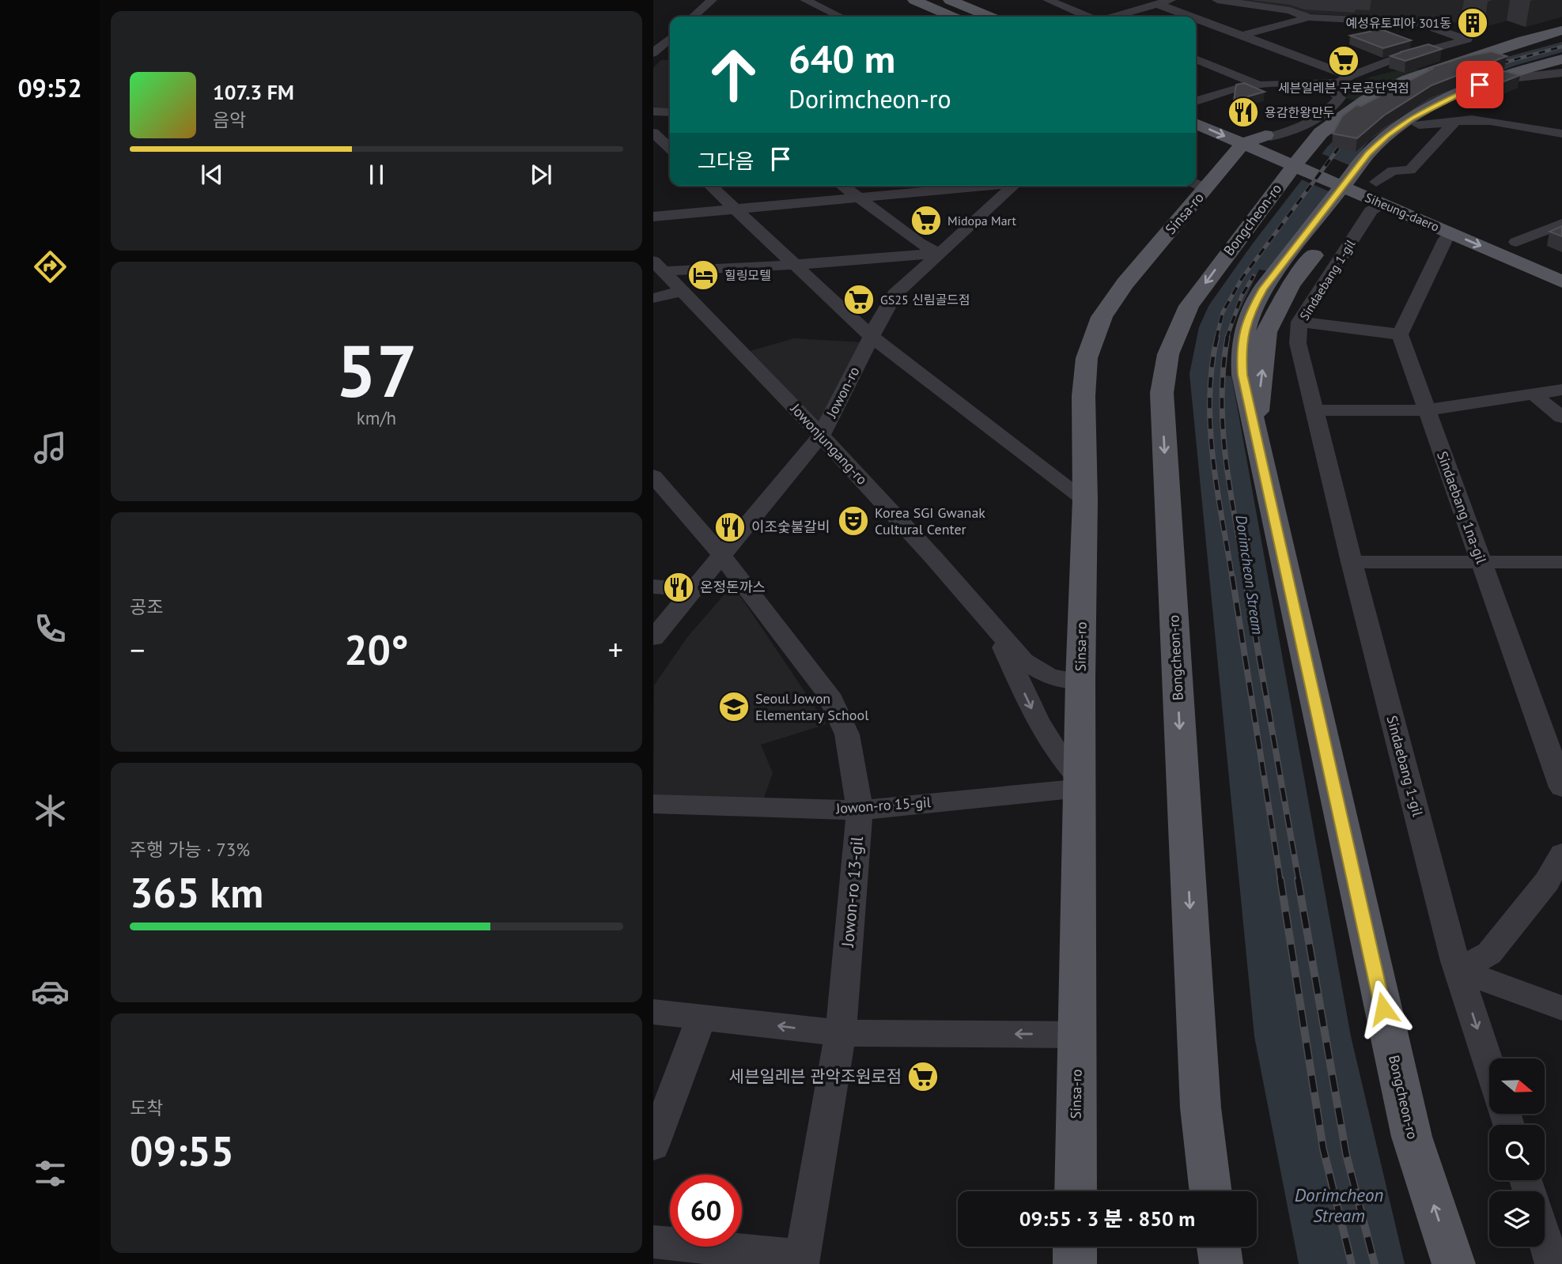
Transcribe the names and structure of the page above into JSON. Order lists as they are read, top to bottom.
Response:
{
  "streets": {
    "main road": ["Siheung-daero", "Sinsa-ro", "Bongcheon-ro"],
    "street": [
      "Sindaebang 1-gil",
      "Jowon-ro",
      "Jowonjungang-ro",
      "Sindaebang 1na-gil",
      "Jowon-ro 15-gil",
      "Jowon-ro 13-gil"
    ]
  },
  "crossings": [
    ["Siheung-daero", "Sinsa-ro"],
    ["Siheung-daero", "Bongcheon-ro"],
    ["Siheung-daero", "Sindaebang 1-gil"],
    ["Sinsa-ro", "Jowonjungang-ro"],
    ["Sinsa-ro", "Jowon-ro 15-gil"],
    ["Jowon-ro", "Jowonjungang-ro"],
    ["Jowon-ro", "Jowon-ro 13-gil"],
    ["Jowon-ro 15-gil", "Jowon-ro 13-gil"]
  ],
  "water": ["Dorimcheon Stream"],
  "places": {
    "building": ["예성유토피아 301동"],
    "supermarket": [
      "세븐일레븐 구로공단역점",
      "Midopa Mart",
      "GS25 신림골드점",
      "세븐일레븐 관악조원로점"
    ],
    "restaurant": ["용감한왕만두", "이조숯불갈비", "온정돈까스"],
    "hotel": ["힐링모텔"],
    "theatre": ["Korea SGI Gwanak Cultural Center"],
    "school or university": ["Seoul Jowon Elementary School"]
  },
  "north": "right",
  "page": {
    "tabs": "09:52",
    "turn": ["640 m", "Dorimcheon-ro"],
    "song": ["107.3 FM", "음악"],
    "then": "그다음",
    "tile": [
      ["57", "km/h"],
      "공조",
      ["주행 가능 · 73%", "365 km"],
      ["도착", "09:55"]
    ],
    "heat": ["−", "20°", "+"],
    "limit": "60",
    "trip": "09:55 · 3 분 · 850 m"
  }
}
